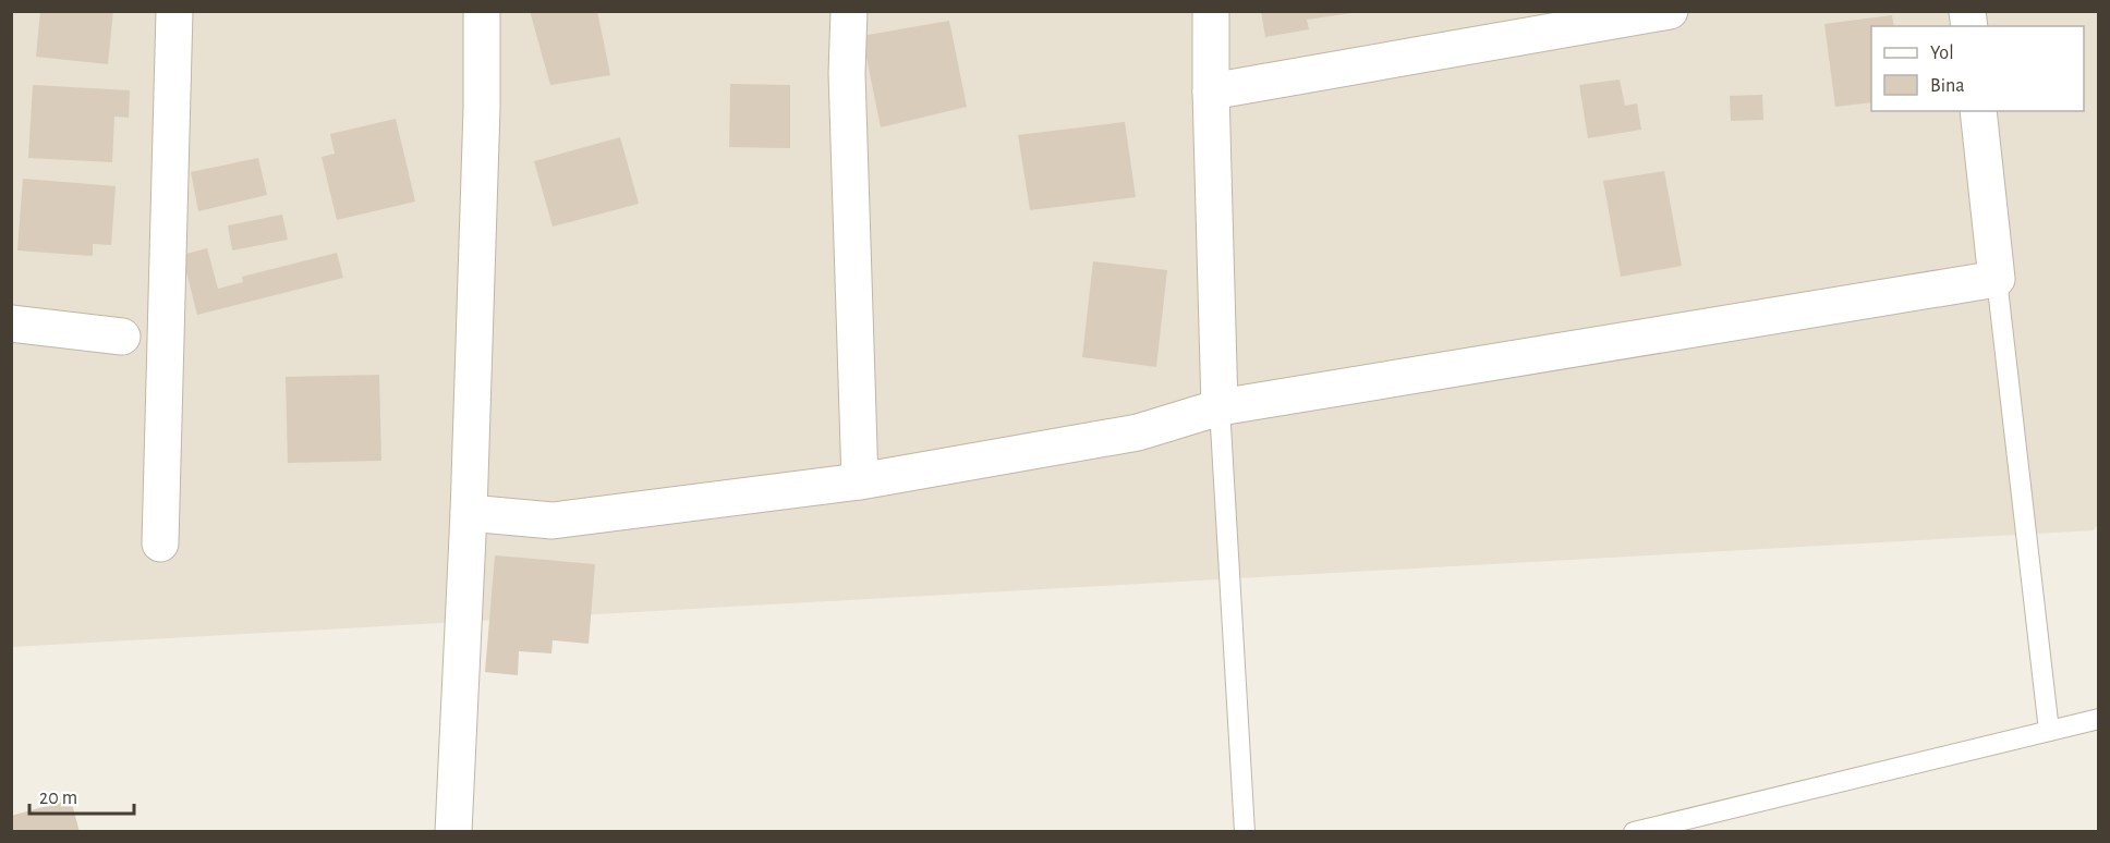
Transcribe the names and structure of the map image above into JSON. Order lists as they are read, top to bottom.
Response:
{
  "legend": ["Yol", "Bina"],
  "scale_bar": "20 m"
}
